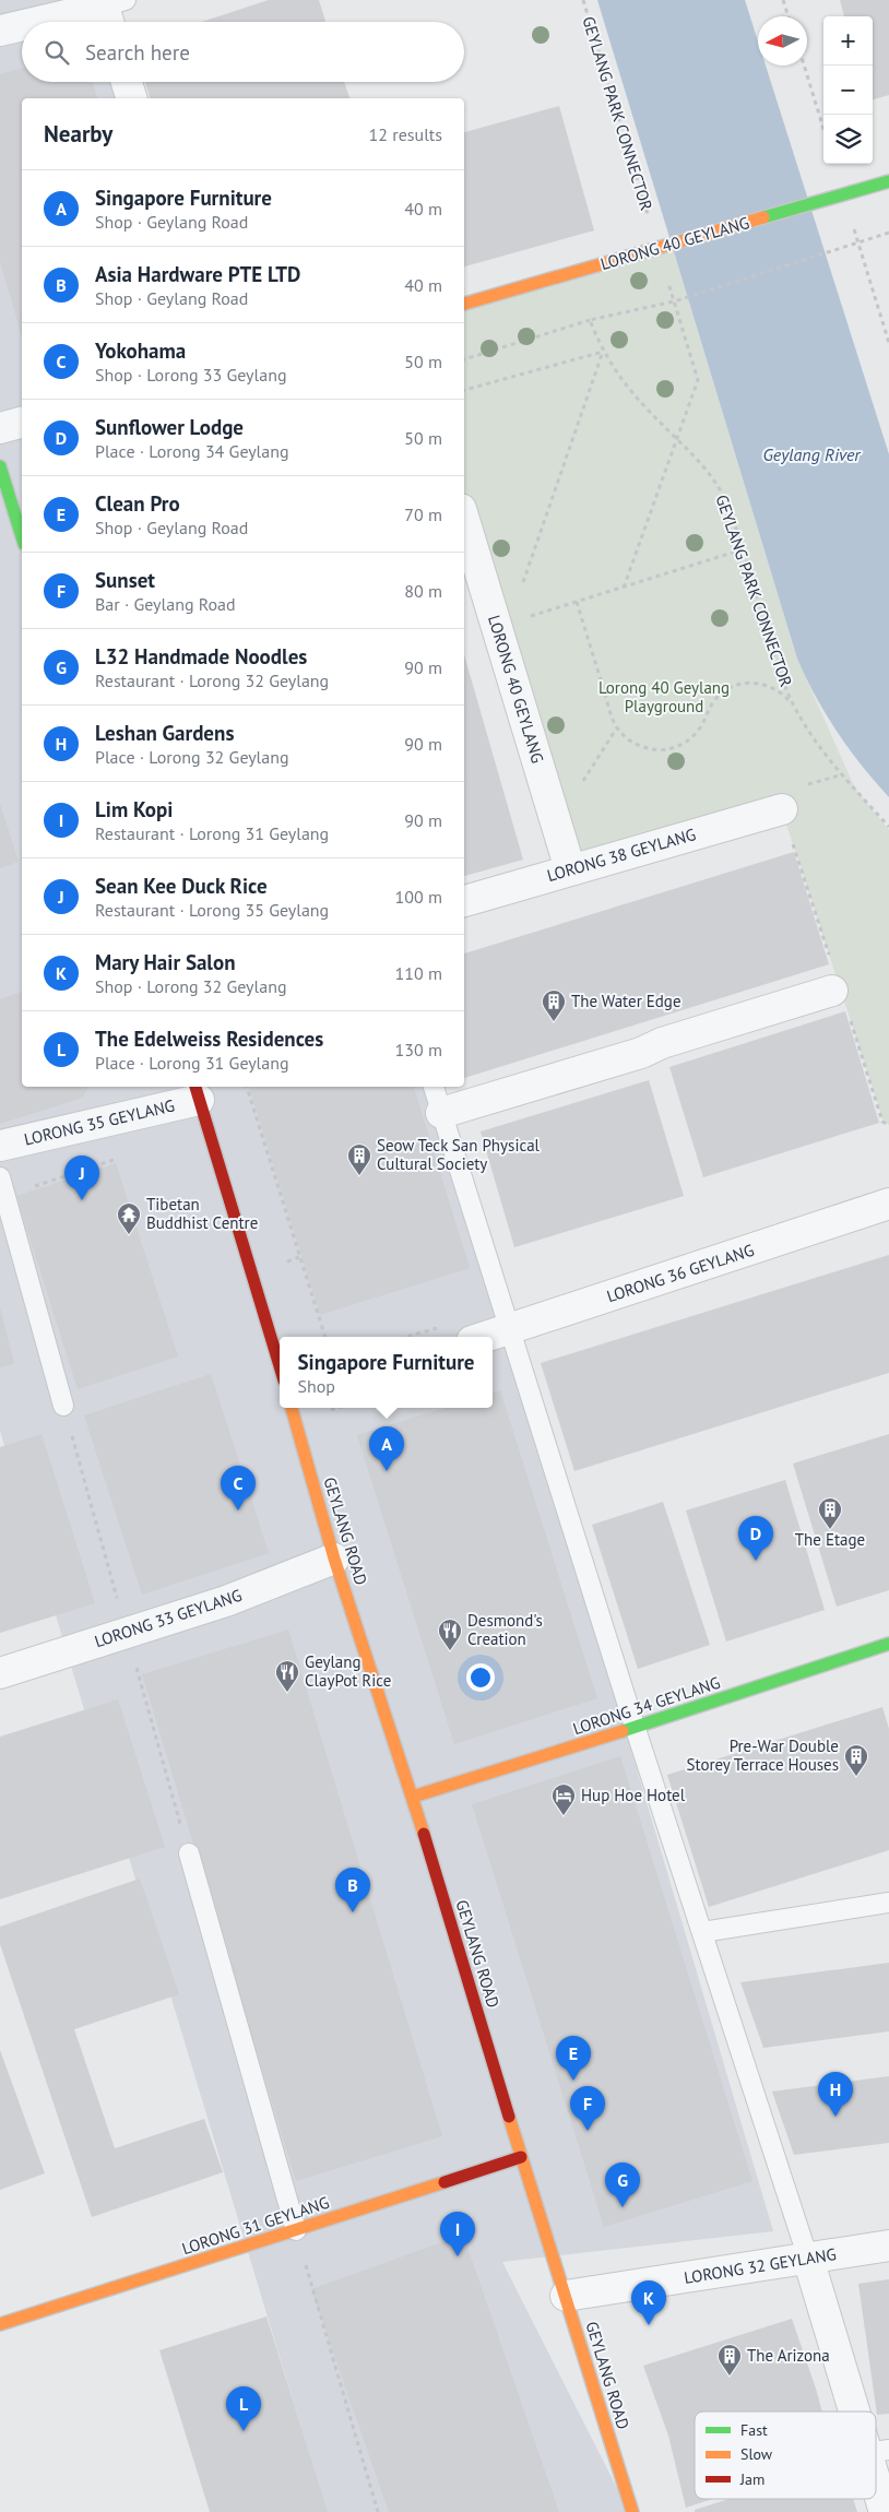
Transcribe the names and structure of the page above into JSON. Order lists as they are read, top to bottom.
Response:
{
  "streets": {
    "main road": [
      "LORONG 40 GEYLANG",
      "GEYLANG ROAD",
      "LORONG 34 GEYLANG",
      "LORONG 31 GEYLANG"
    ],
    "street": [
      "LORONG 38 GEYLANG",
      "LORONG 35 GEYLANG",
      "LORONG 36 GEYLANG",
      "LORONG 33 GEYLANG",
      "LORONG 32 GEYLANG"
    ],
    "path": ["GEYLANG PARK CONNECTOR"]
  },
  "crossings": [
    ["LORONG 40 GEYLANG", "LORONG 38 GEYLANG"],
    ["GEYLANG ROAD", "LORONG 33 GEYLANG"],
    ["GEYLANG ROAD", "LORONG 34 GEYLANG"],
    ["GEYLANG ROAD", "LORONG 31 GEYLANG"],
    ["GEYLANG ROAD", "LORONG 32 GEYLANG"]
  ],
  "water": ["Geylang River"],
  "parks": ["Lorong 40 Geylang Playground"],
  "places": {
    "building": [
      "The Water Edge",
      "Seow Teck San Physical Cultural Society",
      "The Etage",
      "Pre-War Double Storey Terrace Houses",
      "The Arizona"
    ],
    "temple": ["Tibetan Buddhist Centre"],
    "restaurant": ["Desmond's Creation", "Geylang ClayPot Rice"],
    "hotel": ["Hup Hoe Hotel"]
  },
  "legend": ["Fast", "Slow", "Jam"],
  "north": "left",
  "page": {
    "map_buttons": ["+", "−"],
    "search": "Search here",
    "heading": ["Nearby", "12 results"],
    "list": [
      {
        "mark": "A",
        "name": "Singapore Furniture",
        "note": "Shop · Geylang Road",
        "value": "40 m"
      },
      {
        "mark": "B",
        "name": "Asia Hardware PTE LTD",
        "note": "Shop · Geylang Road",
        "value": "40 m"
      },
      {
        "mark": "C",
        "name": "Yokohama",
        "note": "Shop · Lorong 33 Geylang",
        "value": "50 m"
      },
      {
        "mark": "D",
        "name": "Sunflower Lodge",
        "note": "Place · Lorong 34 Geylang",
        "value": "50 m"
      },
      {
        "mark": "E",
        "name": "Clean Pro",
        "note": "Shop · Geylang Road",
        "value": "70 m"
      },
      {
        "mark": "F",
        "name": "Sunset",
        "note": "Bar · Geylang Road",
        "value": "80 m"
      },
      {
        "mark": "G",
        "name": "L32 Handmade Noodles",
        "note": "Restaurant · Lorong 32 Geylang",
        "value": "90 m"
      },
      {
        "mark": "H",
        "name": "Leshan Gardens",
        "note": "Place · Lorong 32 Geylang",
        "value": "90 m"
      },
      {
        "mark": "I",
        "name": "Lim Kopi",
        "note": "Restaurant · Lorong 31 Geylang",
        "value": "90 m"
      },
      {
        "mark": "J",
        "name": "Sean Kee Duck Rice",
        "note": "Restaurant · Lorong 35 Geylang",
        "value": "100 m"
      },
      {
        "mark": "K",
        "name": "Mary Hair Salon",
        "note": "Shop · Lorong 32 Geylang",
        "value": "110 m"
      },
      {
        "mark": "L",
        "name": "The Edelweiss Residences",
        "note": "Place · Lorong 31 Geylang",
        "value": "130 m"
      }
    ],
    "pins": [
      "J",
      "A",
      "C",
      "D",
      "B",
      "E",
      "H",
      "F",
      "G",
      "I",
      "K",
      "L"
    ],
    "popup": ["Singapore Furniture", "Shop"]
  }
}
